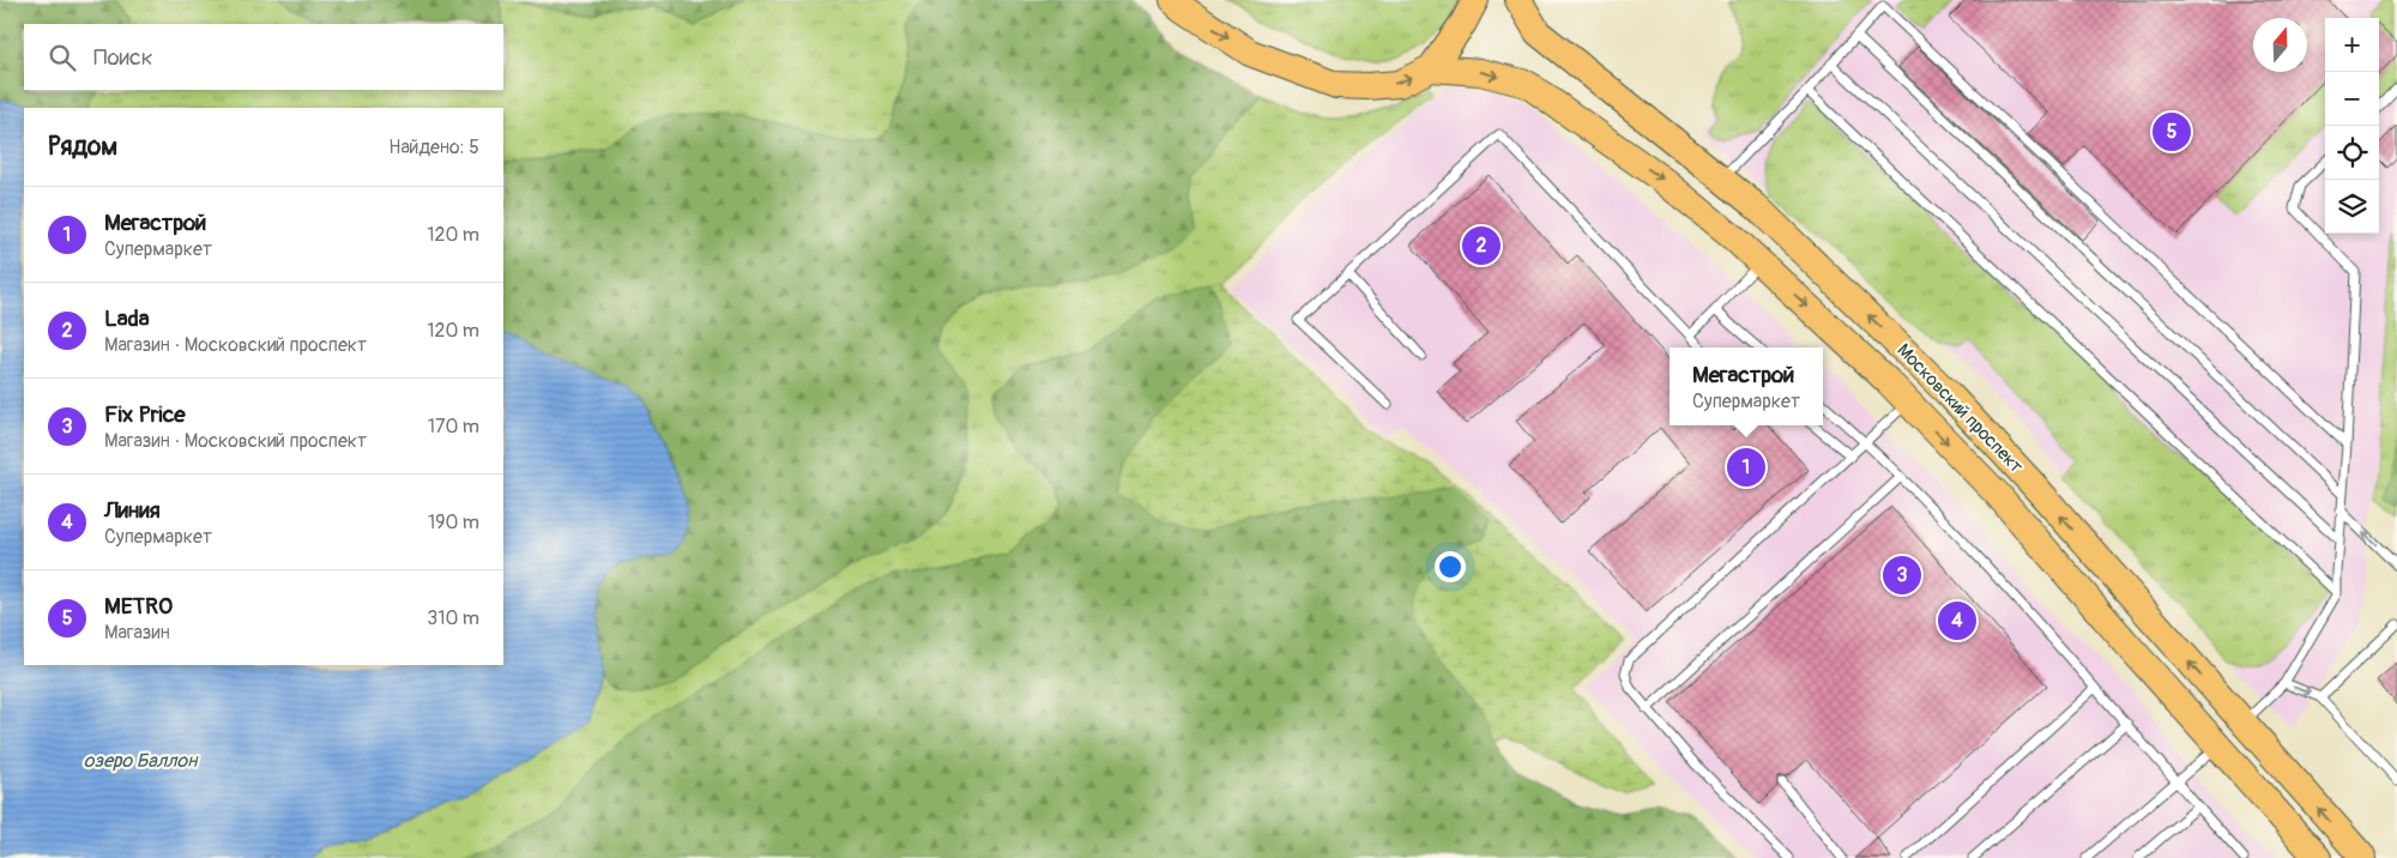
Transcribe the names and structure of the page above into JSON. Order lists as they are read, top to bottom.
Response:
{
  "streets": {
    "main road": ["Московский проспект"]
  },
  "water": ["озеро Баллон"],
  "north": "top",
  "page": {
    "map_buttons": ["+", "−"],
    "search": "Поиск",
    "heading": ["Рядом", "Найдено: 5"],
    "pins": [
      "5",
      "2",
      "1",
      "3",
      "4"
    ],
    "list": [
      {
        "mark": "1",
        "name": "Мегастрой",
        "note": "Супермаркет",
        "value": "120 m"
      },
      {
        "mark": "2",
        "name": "Lada",
        "note": "Магазин · Московский проспект",
        "value": "120 m"
      },
      {
        "mark": "3",
        "name": "Fix Price",
        "note": "Магазин · Московский проспект",
        "value": "170 m"
      },
      {
        "mark": "4",
        "name": "Линия",
        "note": "Супермаркет",
        "value": "190 m"
      },
      {
        "mark": "5",
        "name": "METRO",
        "note": "Магазин",
        "value": "310 m"
      }
    ],
    "popup": ["Мегастрой", "Супермаркет"]
  }
}
